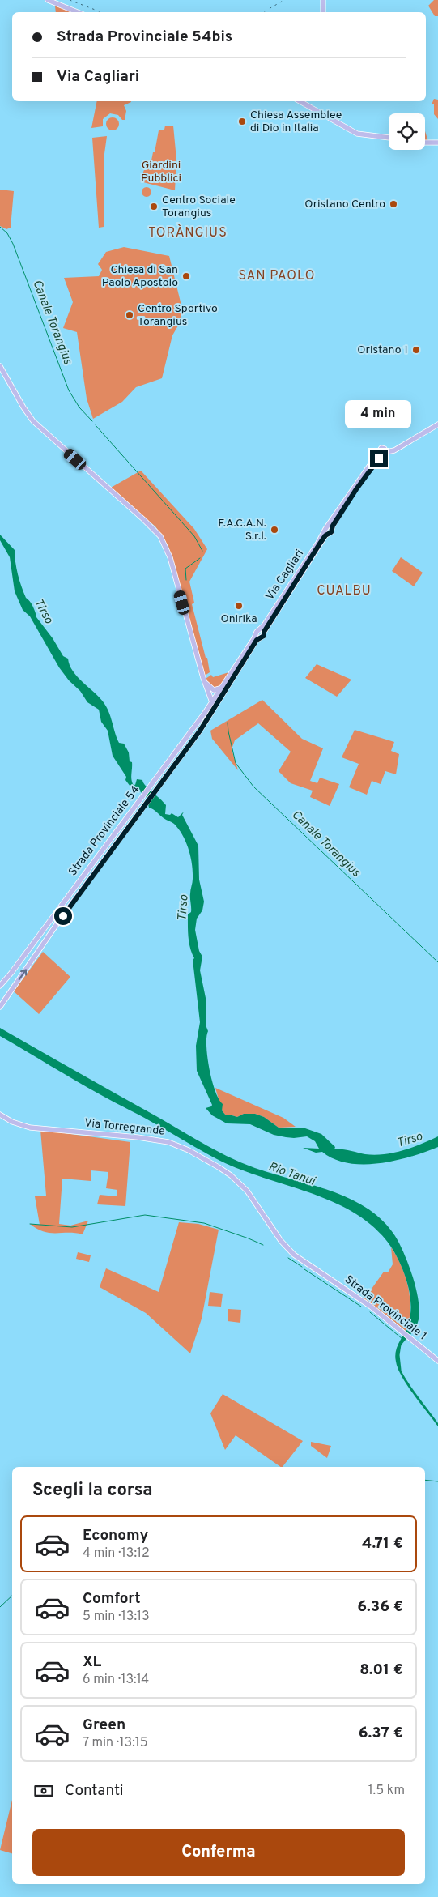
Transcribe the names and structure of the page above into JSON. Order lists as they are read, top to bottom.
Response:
{
  "streets": {
    "main road": [
      "Via Cagliari",
      "Strada Provinciale 54",
      "Via Torregrande",
      "Strada Provinciale 1"
    ]
  },
  "crossings": [
    ["Via Cagliari", "Strada Provinciale 54"],
    ["Via Torregrande", "Strada Provinciale 1"]
  ],
  "districts": ["TORÀNGIUS", "SAN PAOLO", "CUALBU"],
  "water": ["Canale Torangius", "Tirso", "Rio Tanui"],
  "parks": ["Giardini Pubblici"],
  "places": [
    "Chiesa Assemblee di Dio in Italia",
    "Oristano Centro",
    "Centro Sociale Torangius",
    "Chiesa di San Paolo Apostolo",
    "Centro Sportivo Torangius",
    "Oristano 1",
    "F.A.C.A.N. S.r.l.",
    "Onirika"
  ],
  "page": {
    "banner": ["Strada Provinciale 54bis", "Via Cagliari"],
    "bubble": "4 min",
    "heading": "Scegli la corsa",
    "list": [
      {
        "name": "Economy",
        "note": "4 min · 13:12",
        "value": "4.71 €"
      },
      {
        "name": "Comfort",
        "note": "5 min · 13:13",
        "value": "6.36 €"
      },
      {
        "name": "XL",
        "note": "6 min · 13:14",
        "value": "8.01 €"
      },
      {
        "name": "Green",
        "note": "7 min · 13:15",
        "value": "6.37 €"
      }
    ],
    "pay": ["Contanti", "1.5 km"],
    "buttons": "Conferma"
  }
}
